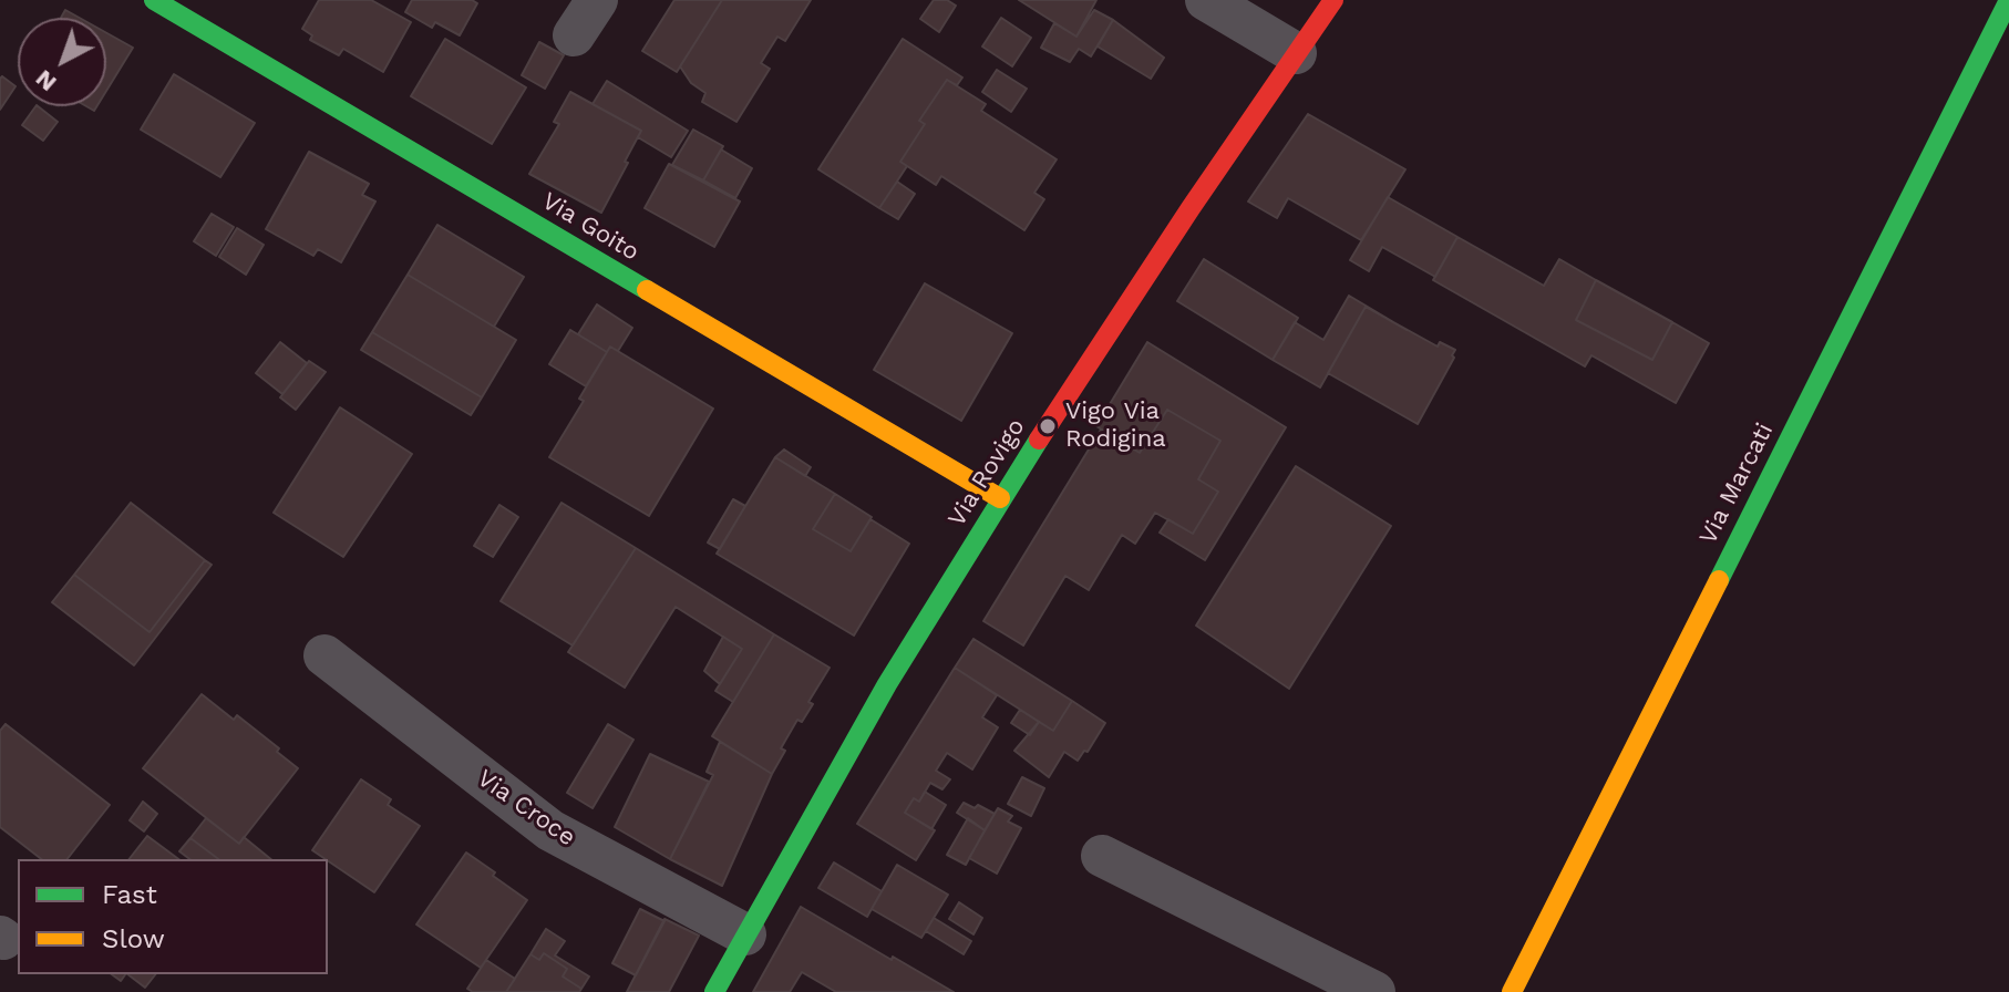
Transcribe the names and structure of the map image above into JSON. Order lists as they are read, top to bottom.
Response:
{
  "streets": {
    "street": [
      "Via Goito",
      "Via Rovigo",
      "Via Marcati",
      "Via Croce"
    ]
  },
  "crossings": [
    ["Via Goito", "Via Rovigo"],
    ["Via Rovigo", "Via Croce"]
  ],
  "places": ["Vigo Via Rodigina"],
  "legend": ["Fast", "Slow"],
  "north": "bottom left"
}
